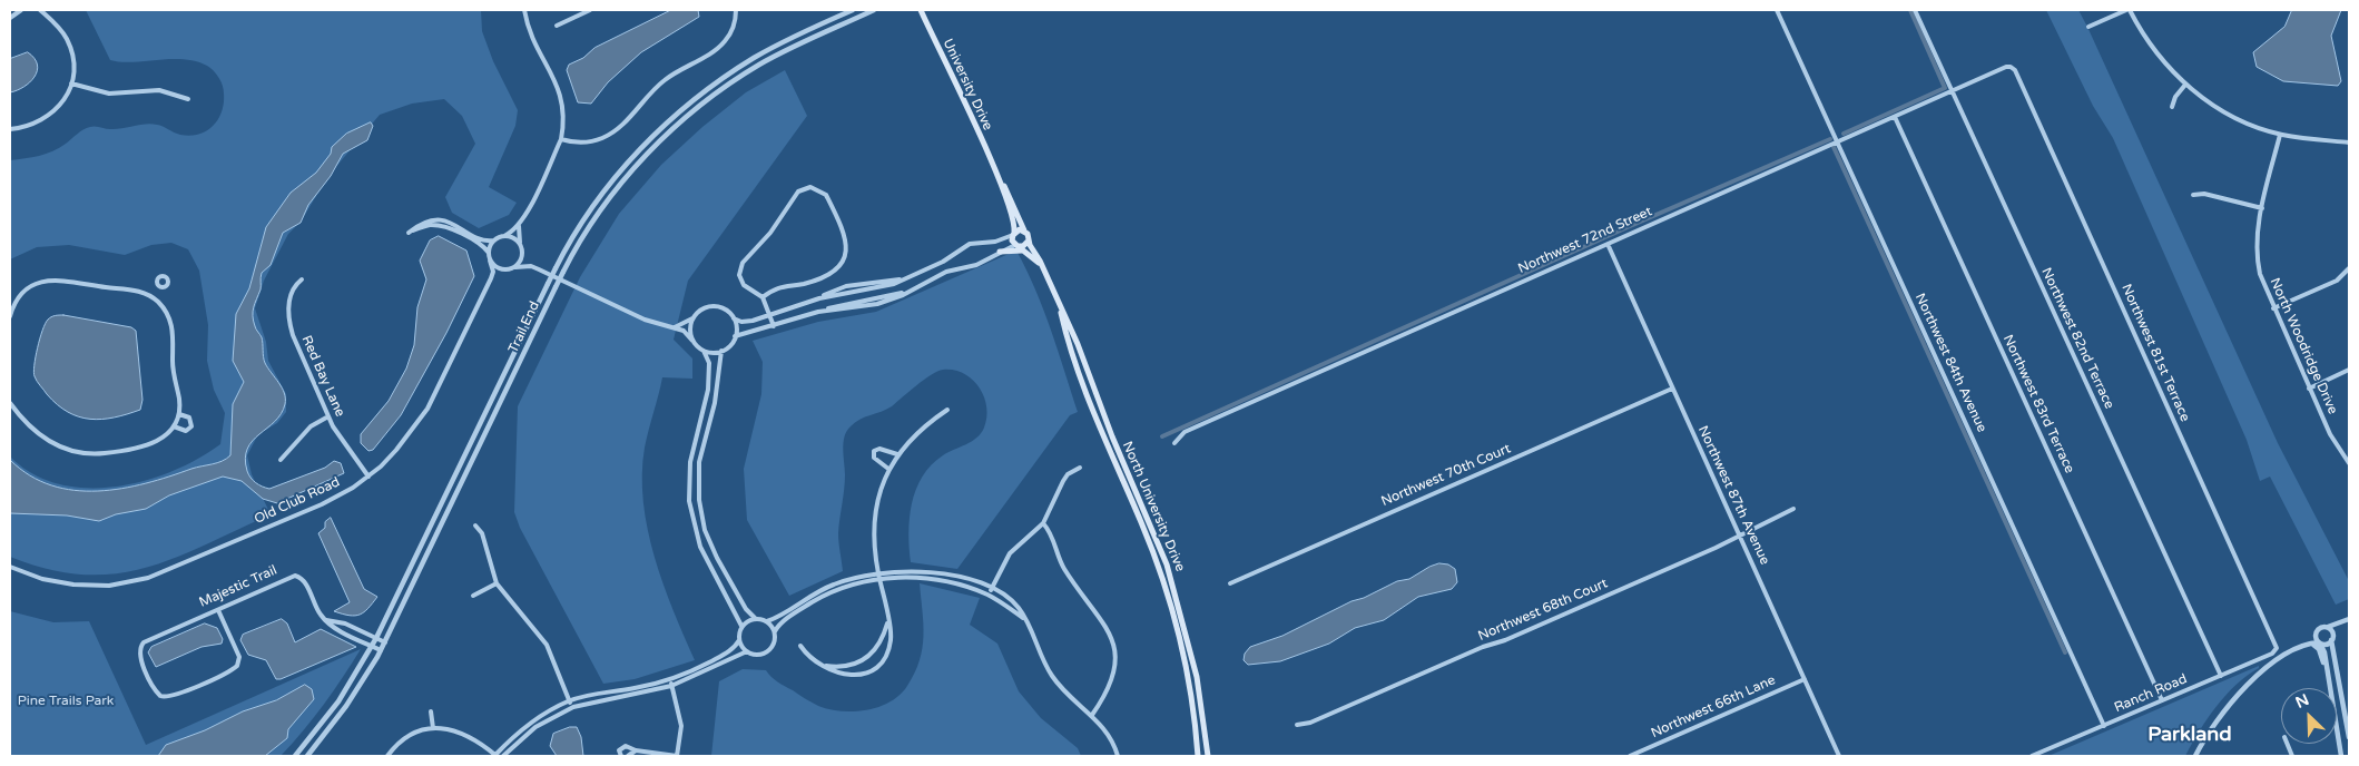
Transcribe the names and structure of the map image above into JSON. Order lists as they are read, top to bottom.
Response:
{
  "streets": {
    "main road": ["University Drive", "North University Drive"],
    "street": [
      "Northwest 72nd Street",
      "Trail End",
      "Northwest 82nd Terrace",
      "North Woodridge Drive",
      "Northwest 81st Terrace",
      "Northwest 84th Avenue",
      "Red Bay Lane",
      "Northwest 83rd Terrace",
      "Northwest 70th Court",
      "Northwest 87th Avenue",
      "Old Club Road",
      "Majestic Trail",
      "Northwest 68th Court",
      "Ranch Road",
      "Northwest 66th Lane"
    ]
  },
  "crossings": [
    ["Northwest 72nd Street", "Northwest 82nd Terrace"],
    ["Northwest 72nd Street", "Northwest 81st Terrace"],
    ["Northwest 72nd Street", "Northwest 84th Avenue"],
    ["Northwest 72nd Street", "Northwest 83rd Terrace"],
    ["Northwest 72nd Street", "Northwest 87th Avenue"],
    ["Trail End", "Majestic Trail"],
    ["Northwest 82nd Terrace", "Ranch Road"],
    ["Northwest 81st Terrace", "Ranch Road"],
    ["Northwest 84th Avenue", "Ranch Road"],
    ["Red Bay Lane", "Old Club Road"],
    ["Northwest 83rd Terrace", "Ranch Road"],
    ["Northwest 70th Court", "Northwest 87th Avenue"],
    ["Northwest 87th Avenue", "Northwest 68th Court"],
    ["Northwest 87th Avenue", "Northwest 66th Lane"]
  ],
  "districts": ["Parkland"],
  "parks": ["Pine Trails Park"],
  "north": "top left"
}
